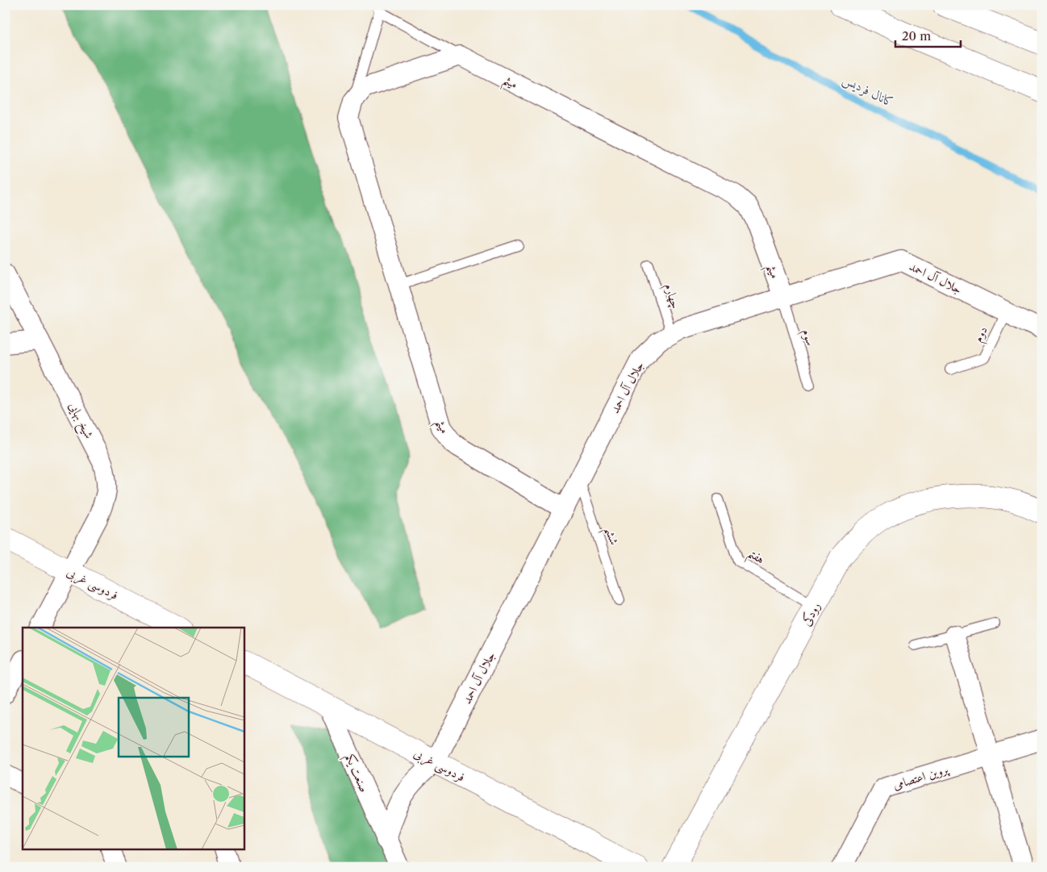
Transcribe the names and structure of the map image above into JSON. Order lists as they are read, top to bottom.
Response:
{
  "streets": {
    "main road": ["فردوسی غربی", "رودکی"],
    "street": [
      "میثم",
      "جلال آل احمد",
      "شیخ بهایی",
      "صنعت یکم",
      "پروین اعتصامی"
    ],
    "lane": [
      "چهارم",
      "دوم",
      "سوم",
      "ششم",
      "هفتم"
    ]
  },
  "crossings": [
    ["میثم", "جلال آل احمد"],
    ["میثم", "سوم"],
    ["جلال آل احمد", "چهارم"],
    ["جلال آل احمد", "دوم"],
    ["جلال آل احمد", "سوم"],
    ["جلال آل احمد", "ششم"],
    ["جلال آل احمد", "فردوسی غربی"],
    ["شیخ بهایی", "فردوسی غربی"],
    ["هفتم", "رودکی"],
    ["فردوسی غربی", "صنعت یکم"]
  ],
  "water": ["کانال فردیس"],
  "scale_bar": "20 m"
}
